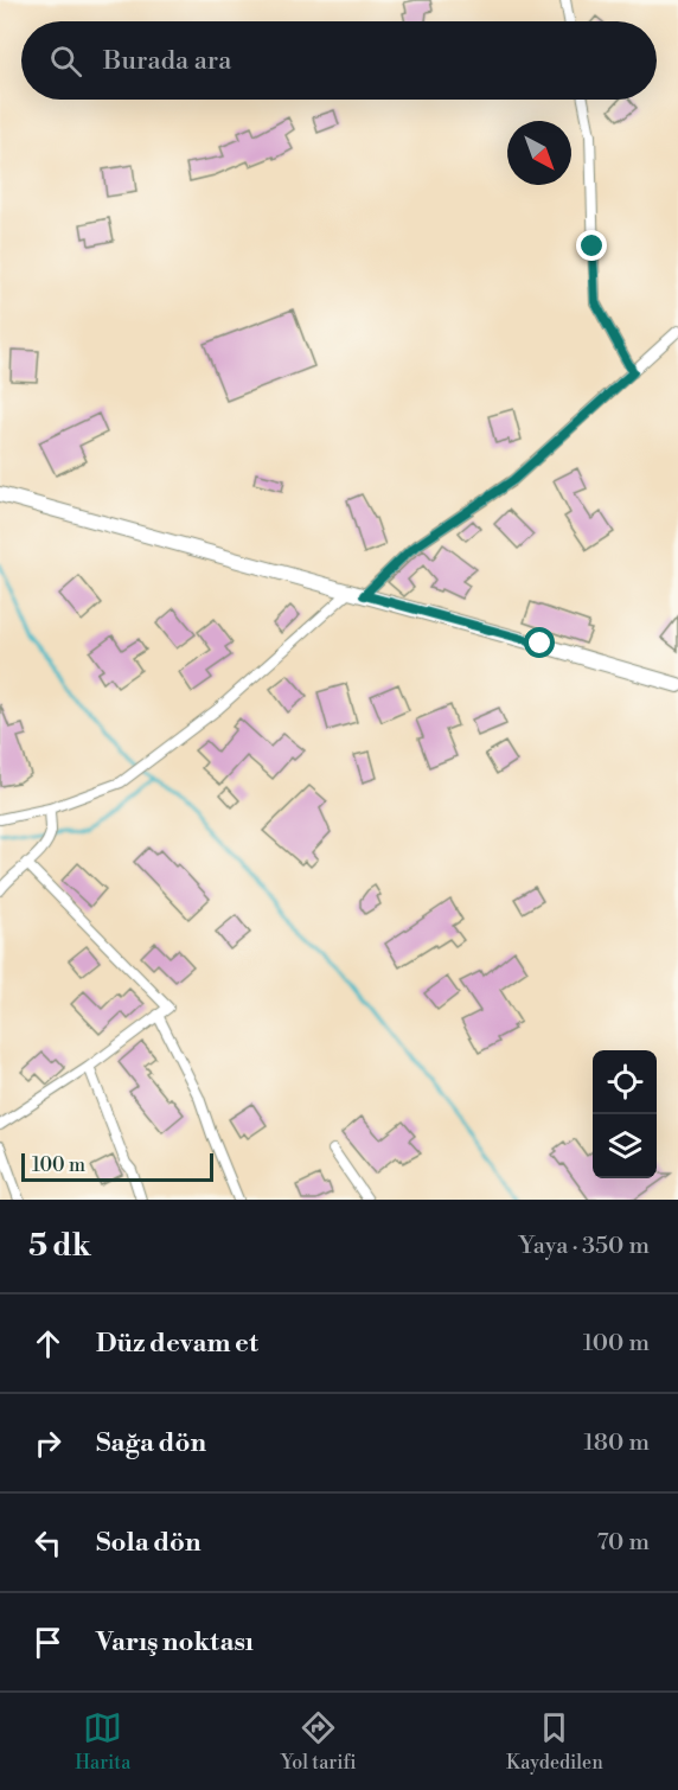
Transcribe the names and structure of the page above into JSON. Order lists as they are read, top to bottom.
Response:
{
  "scale_bar": "100 m",
  "north": "bottom right",
  "page": {
    "search": "Burada ara",
    "scale": "100 m",
    "heading": ["5 dk", "Yaya · 350 m"],
    "list": [
      ["Düz devam et", "100 m"],
      ["Sağa dön", "180 m"],
      ["Sola dön", "70 m"],
      "Varış noktası"
    ],
    "nav": ["Harita", "Yol tarifi", "Kaydedilen"]
  }
}
